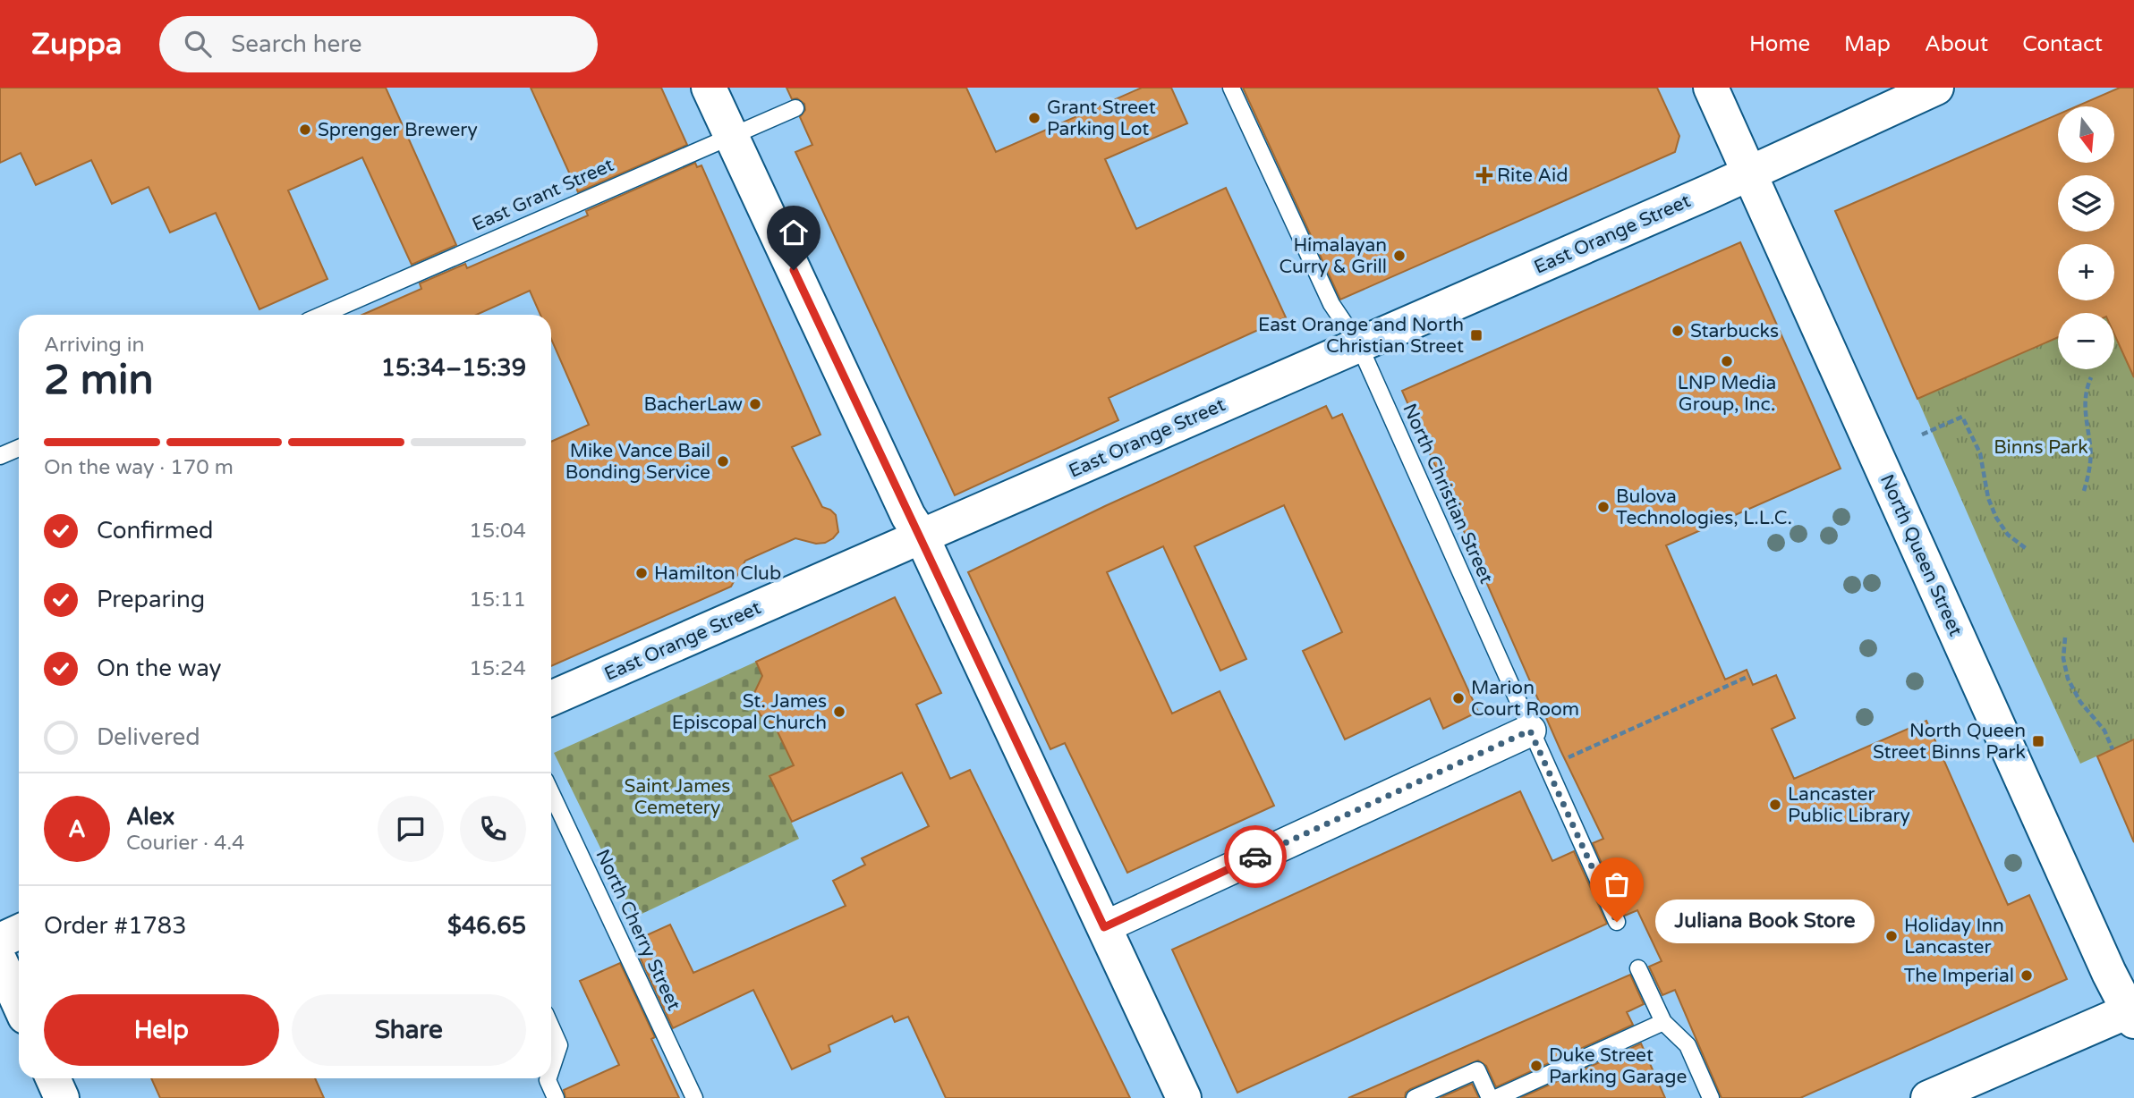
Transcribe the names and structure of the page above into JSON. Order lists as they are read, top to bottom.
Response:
{
  "streets": {
    "main road": ["East Orange Street", "North Queen Street"],
    "lane": ["East Grant Street", "North Christian Street", "North Cherry Street"]
  },
  "crossings": [
    ["East Orange Street", "North Christian Street"],
    ["East Orange Street", "North Queen Street"]
  ],
  "parks": ["Binns Park", "Saint James Cemetery"],
  "places": {
    "other": [
      "Grant Street Parking Lot",
      "Sprenger Brewery",
      "Himalayan Curry & Grill",
      "Starbucks",
      "LNP Media Group, Inc.",
      "BacherLaw",
      "Mike Vance Bail Bonding Service",
      "Bulova Technologies, L.L.C.",
      "Hamilton Club",
      "Marion Court Room",
      "St. James Episcopal Church",
      "Lancaster Public Library",
      "Juliana Book Store",
      "Holiday Inn Lancaster",
      "The Imperial",
      "Duke Street Parking Garage"
    ],
    "health": ["Rite Aid"],
    "transit": ["East Orange and North Christian Street", "North Queen Street Binns Park"]
  },
  "north": "bottom",
  "page": {
    "header": "Zuppa",
    "search": "Search here",
    "nav": [
      "Home",
      "Map",
      "About",
      "Contact"
    ],
    "map_buttons": ["+", "−"],
    "heading": ["2 min", "Arriving in", "15:34–15:39"],
    "panel": [
      "Alex",
      "Courier · 4.4",
      "Order #1783",
      "$46.65"
    ],
    "bar": "On the way · 170 m",
    "list": [
      ["Confirmed", "15:04"],
      ["Preparing", "15:11"],
      ["On the way", "15:24"],
      "Delivered"
    ],
    "round": "A",
    "bubble": "Juliana Book Store",
    "buttons": ["Help", "Share"]
  }
}
